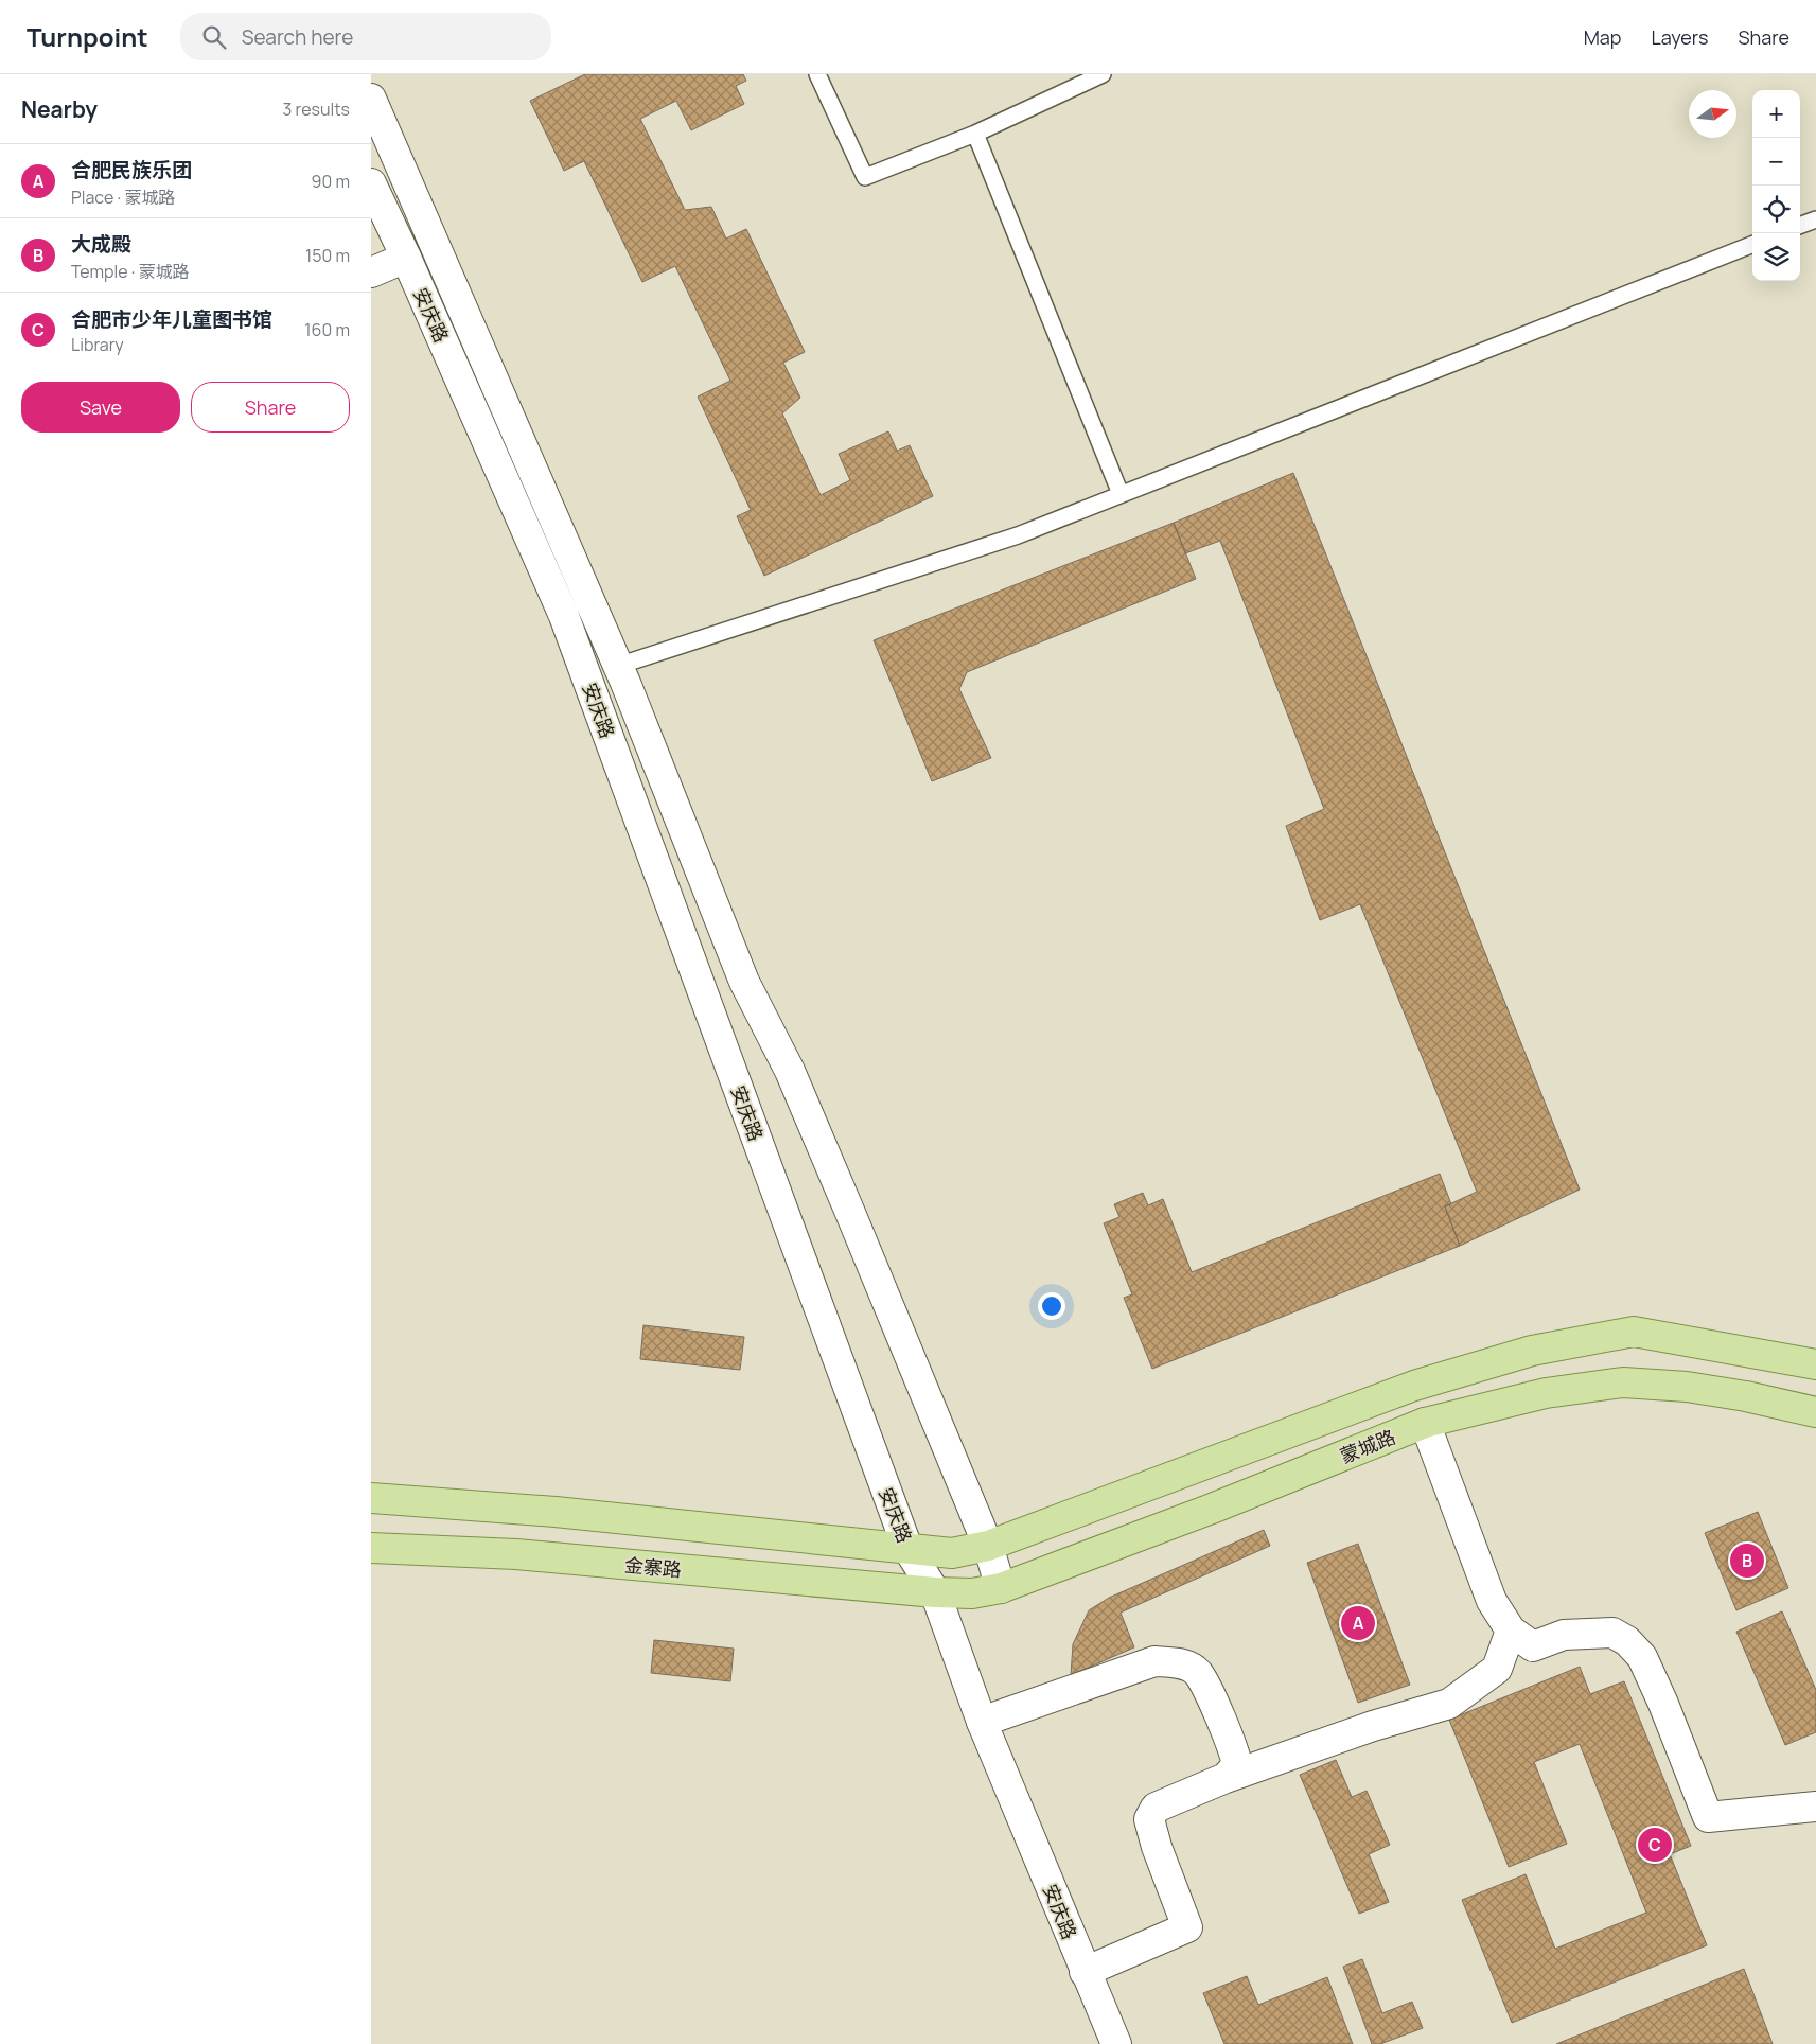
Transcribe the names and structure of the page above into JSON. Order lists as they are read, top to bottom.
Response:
{
  "streets": {
    "main road": ["安庆路", "蒙城路", "金寨路"]
  },
  "crossings": [
    ["安庆路", "蒙城路"],
    ["安庆路", "金寨路"],
    ["蒙城路", "金寨路"]
  ],
  "north": "right",
  "page": {
    "header": "Turnpoint",
    "search": "Search here",
    "nav": ["Map", "Layers", "Share"],
    "heading": ["Nearby", "3 results"],
    "map_buttons": ["+", "−"],
    "list": [
      {
        "mark": "A",
        "name": "合肥民族乐团",
        "note": "Place · 蒙城路",
        "value": "90 m"
      },
      {
        "mark": "B",
        "name": "大成殿",
        "note": "Temple · 蒙城路",
        "value": "150 m"
      },
      {
        "mark": "C",
        "name": "合肥市少年儿童图书馆",
        "note": "Library",
        "value": "160 m"
      }
    ],
    "buttons": ["Save", "Share"],
    "pins": ["B", "A", "C"]
  }
}
